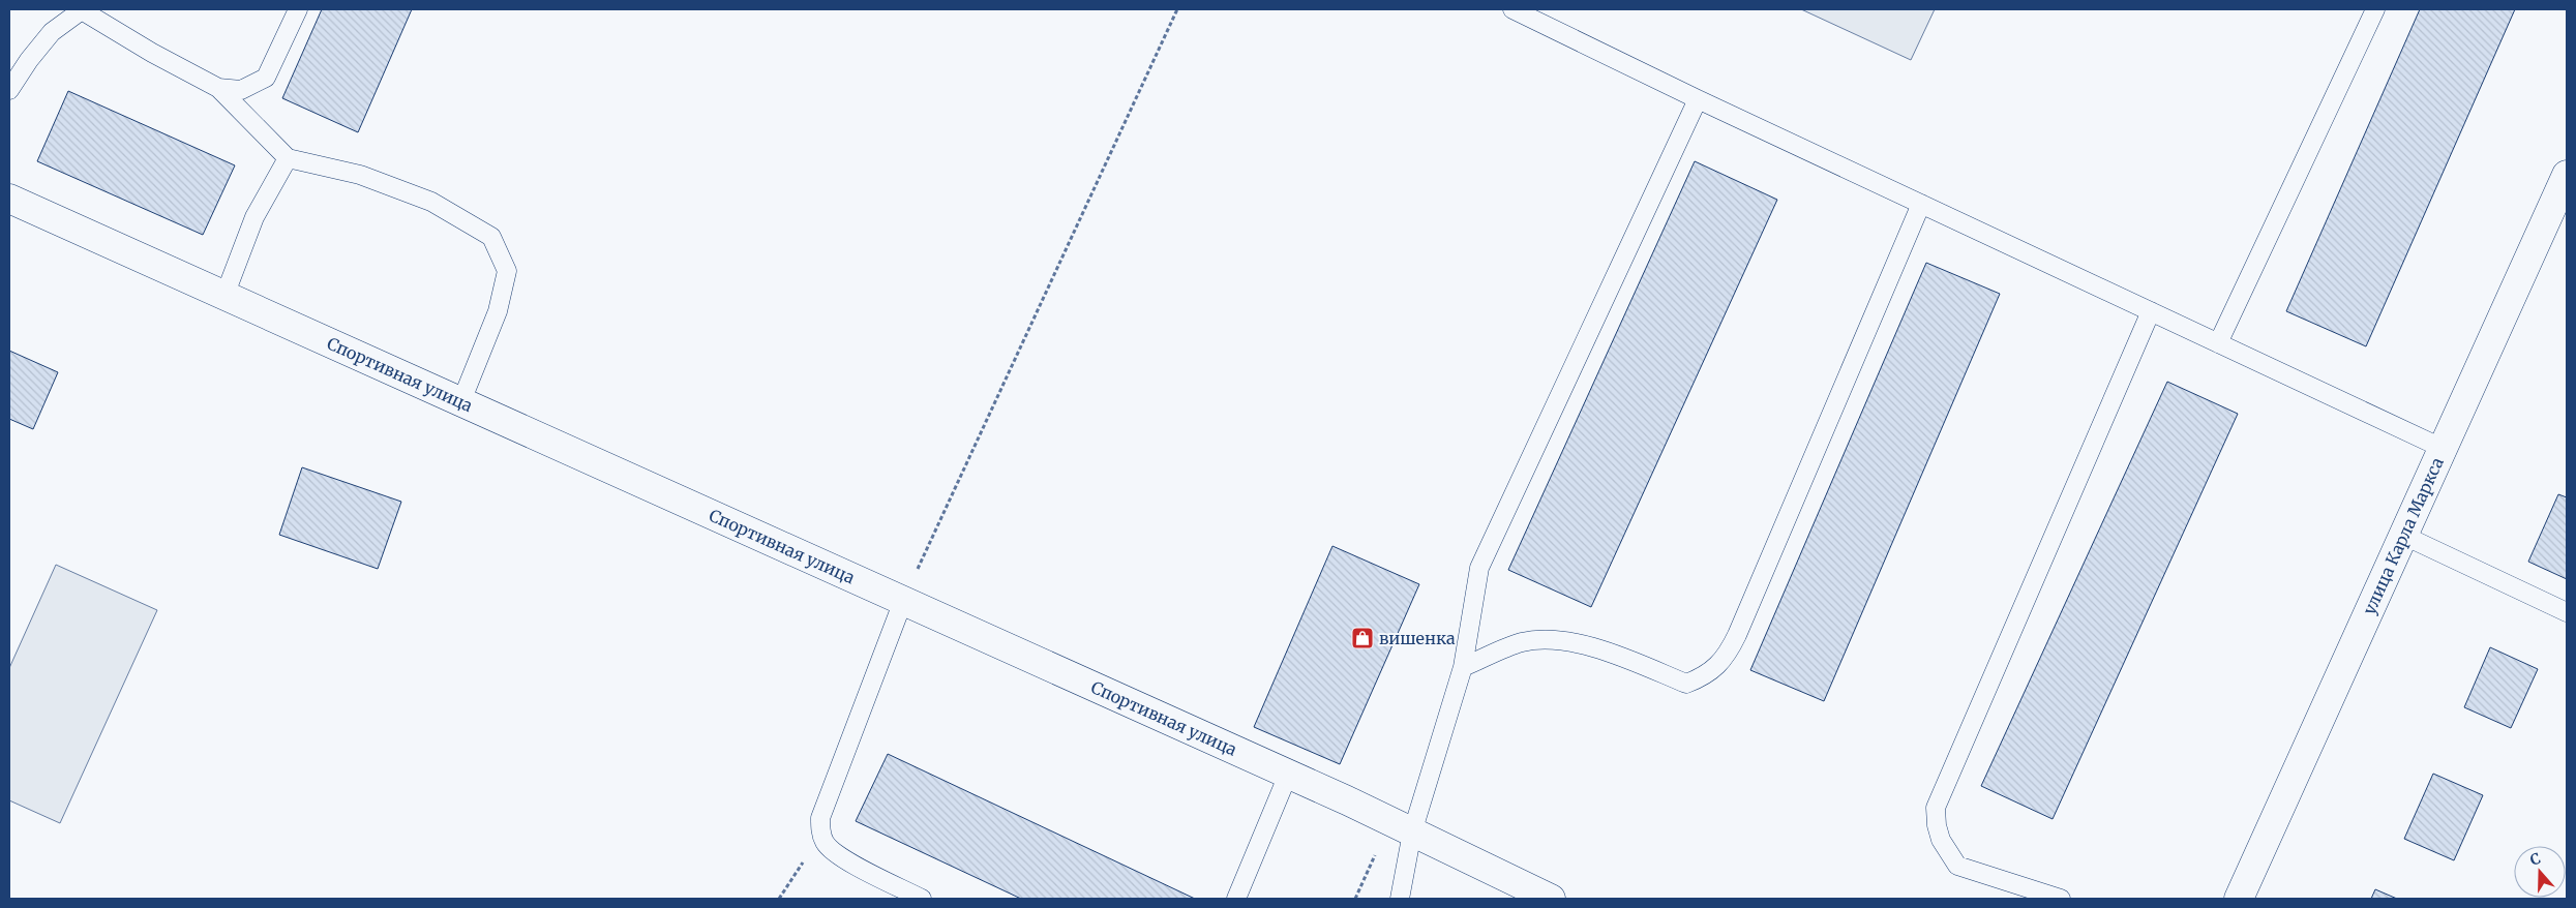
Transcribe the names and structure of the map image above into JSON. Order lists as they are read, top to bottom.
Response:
{
  "streets": {
    "street": ["Спортивная улица", "улица Карла Маркса"]
  },
  "places": {
    "shop": ["вишенка"]
  },
  "north": "top"
}
